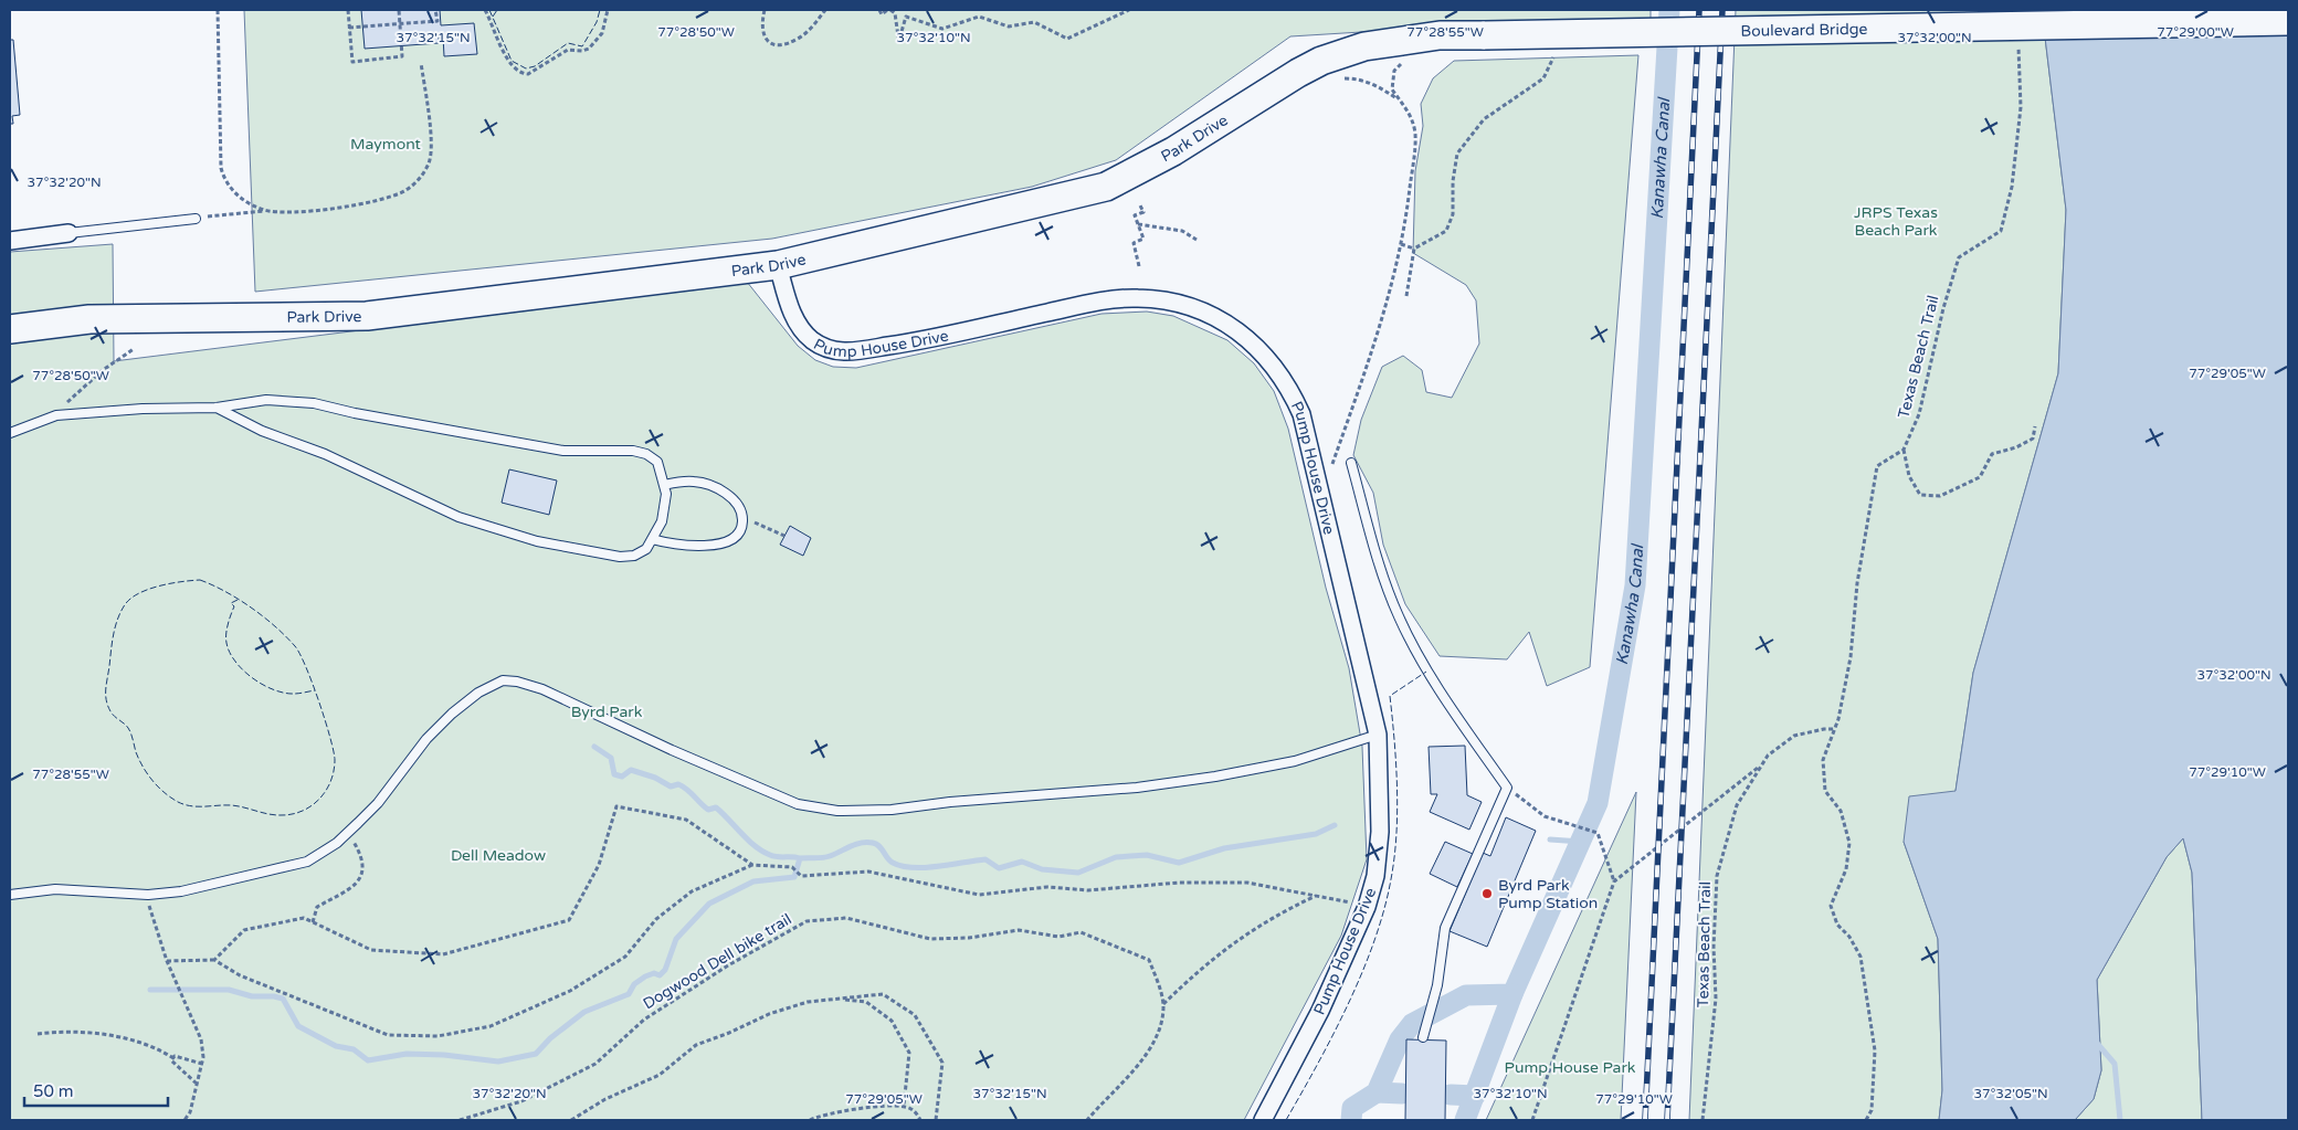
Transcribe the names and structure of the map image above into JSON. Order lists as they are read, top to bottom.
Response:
{
  "streets": {
    "main road": ["Boulevard Bridge", "Park Drive"],
    "street": ["Pump House Drive"],
    "path": ["Texas Beach Trail", "Dogwood Dell bike trail"]
  },
  "crossings": [
    ["Boulevard Bridge", "Park Drive"],
    ["Park Drive", "Pump House Drive"]
  ],
  "water": ["Kanawha Canal"],
  "parks": [
    "Maymont",
    "JRPS Texas Beach Park",
    "Byrd Park",
    "Dell Meadow",
    "Pump House Park"
  ],
  "places": ["Byrd Park Pump Station"],
  "scale_bar": "50 m",
  "coordinates": [
    "77°28'50\"W",
    "77°28'55\"W",
    "77°29'00\"W",
    "37°32'15\"N",
    "37°32'10\"N",
    "37°32'00\"N",
    "37°32'20\"N",
    "77°29'05\"W",
    "77°29'10\"W",
    "37°32'05\"N"
  ]
}
